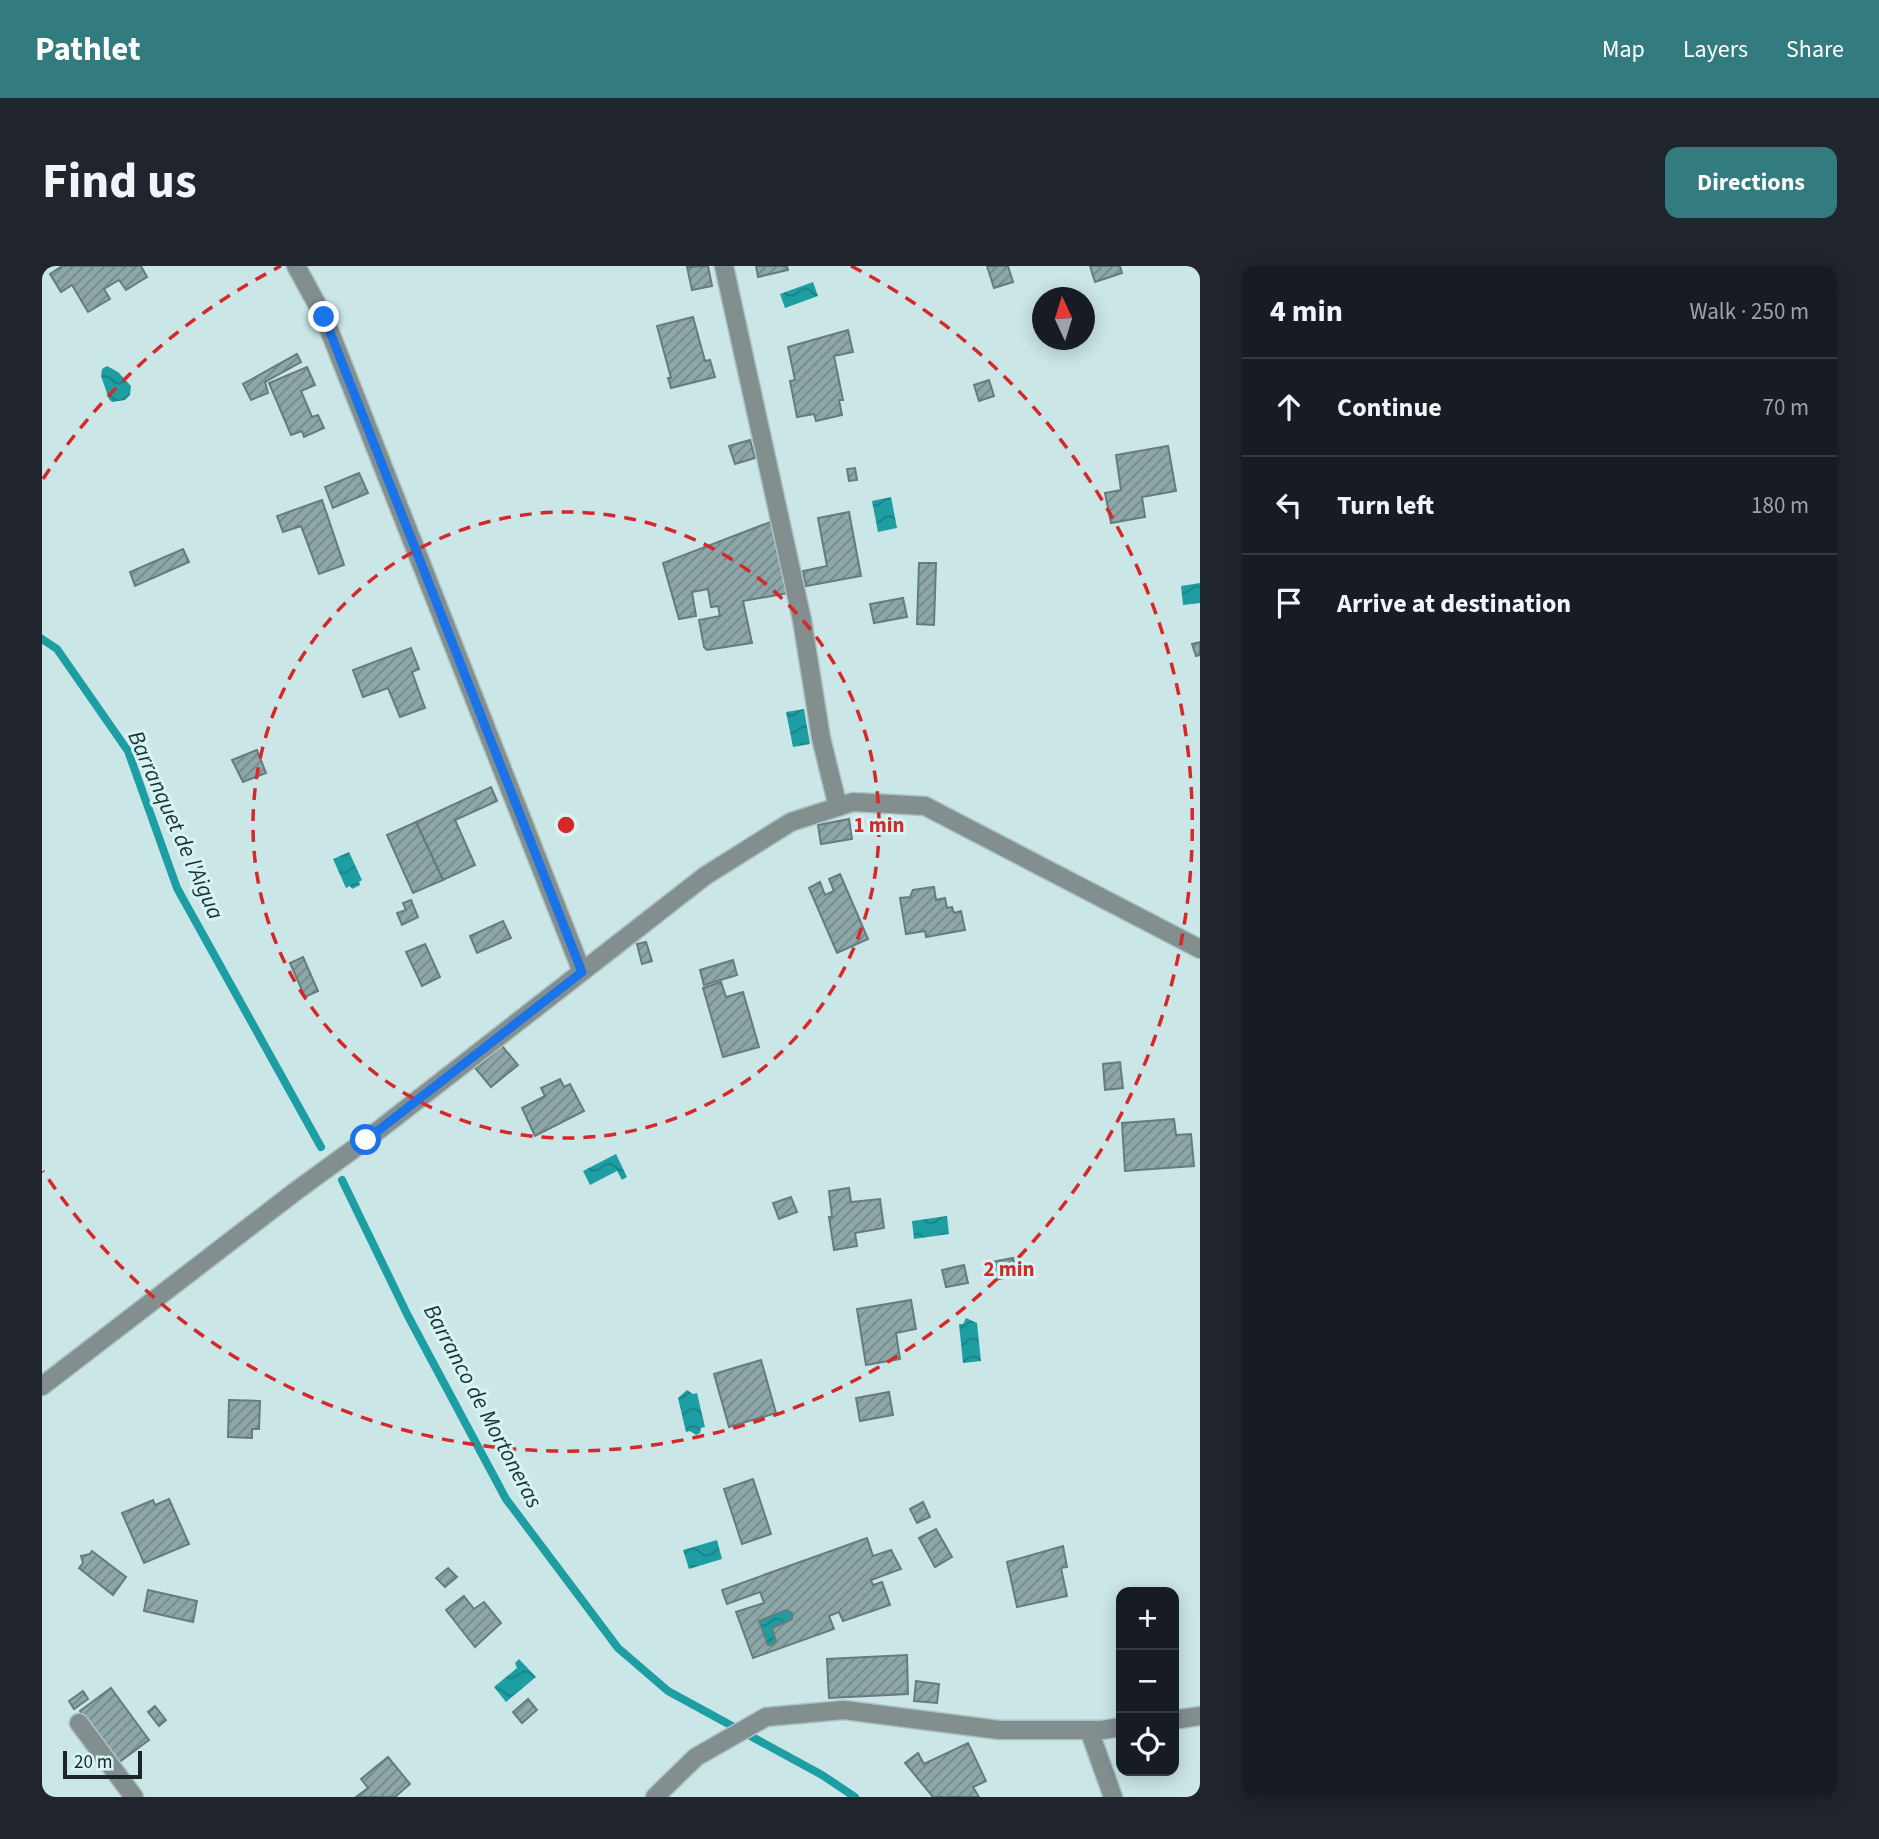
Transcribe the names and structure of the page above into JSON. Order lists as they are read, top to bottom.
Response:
{
  "water": ["Barranquet de l'Aigua", "Barranco de Mortoneras"],
  "scale_bar": "20 m",
  "north": "top",
  "page": {
    "header": "Pathlet",
    "nav": ["Map", "Layers", "Share"],
    "title": "Find us",
    "buttons": "Directions",
    "heading": ["4 min", "Walk · 250 m"],
    "list": [
      ["Continue", "70 m"],
      ["Turn left", "180 m"],
      "Arrive at destination"
    ],
    "map_buttons": ["+", "−"],
    "scale": "20 m"
  },
  "rings": ["1 min", "2 min"]
}
